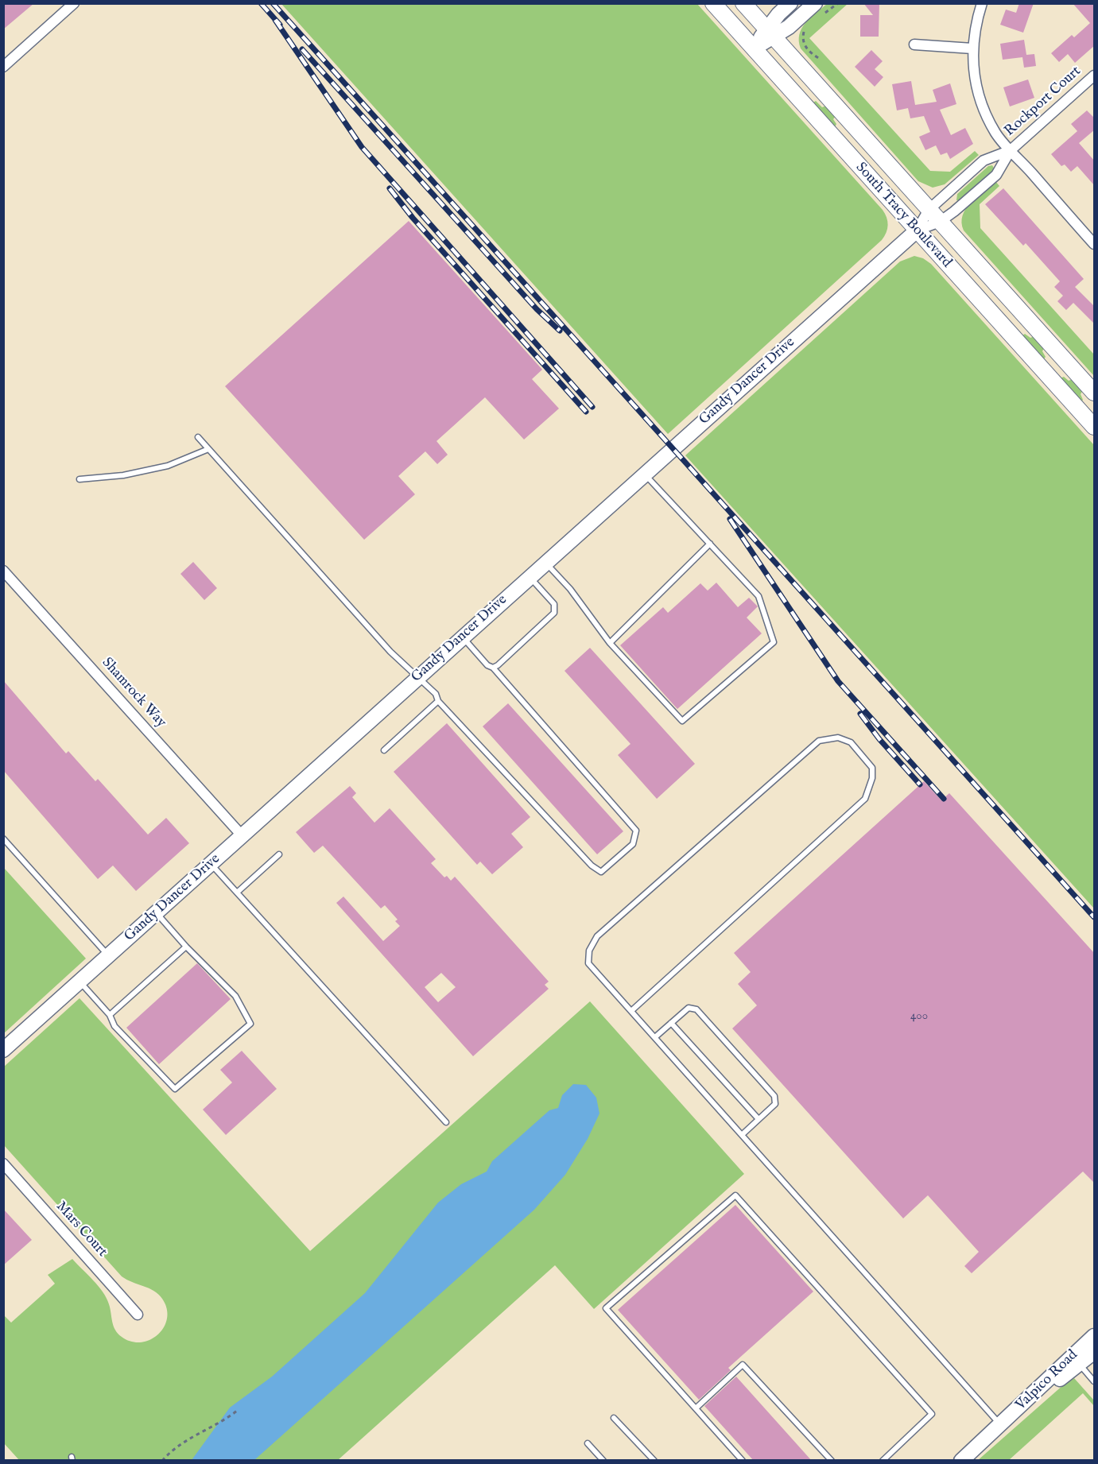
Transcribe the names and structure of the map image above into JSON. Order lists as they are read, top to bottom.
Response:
{
  "streets": {
    "main road": ["South Tracy Boulevard"],
    "street": [
      "Rockport Court",
      "Gandy Dancer Drive",
      "Shamrock Way",
      "Mars Court",
      "Valpico Road"
    ]
  },
  "crossings": [
    ["South Tracy Boulevard", "Gandy Dancer Drive"],
    ["Gandy Dancer Drive", "Shamrock Way"]
  ],
  "house_numbers": ["400"]
}
